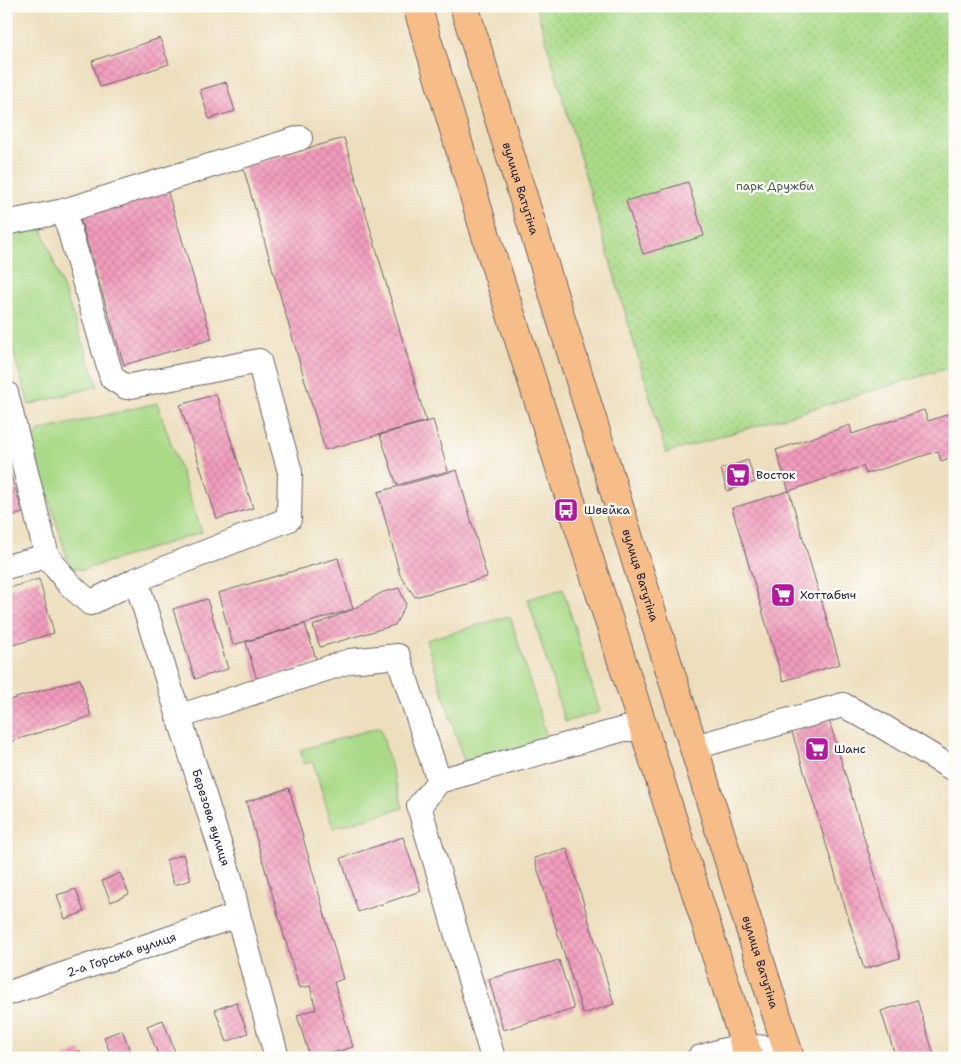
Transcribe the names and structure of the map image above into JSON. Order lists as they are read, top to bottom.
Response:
{
  "streets": {
    "main road": ["вулиця Ватутіна"],
    "street": ["Березова вулиця", "2-а Горська вулиця"]
  },
  "crossings": [
    ["Березова вулиця", "2-а Горська вулиця"]
  ],
  "parks": ["парк Дружби"],
  "places": {
    "supermarket": ["Восток", "Хоттабыч", "Шанс"],
    "bus stop": ["Швейка"]
  }
}
